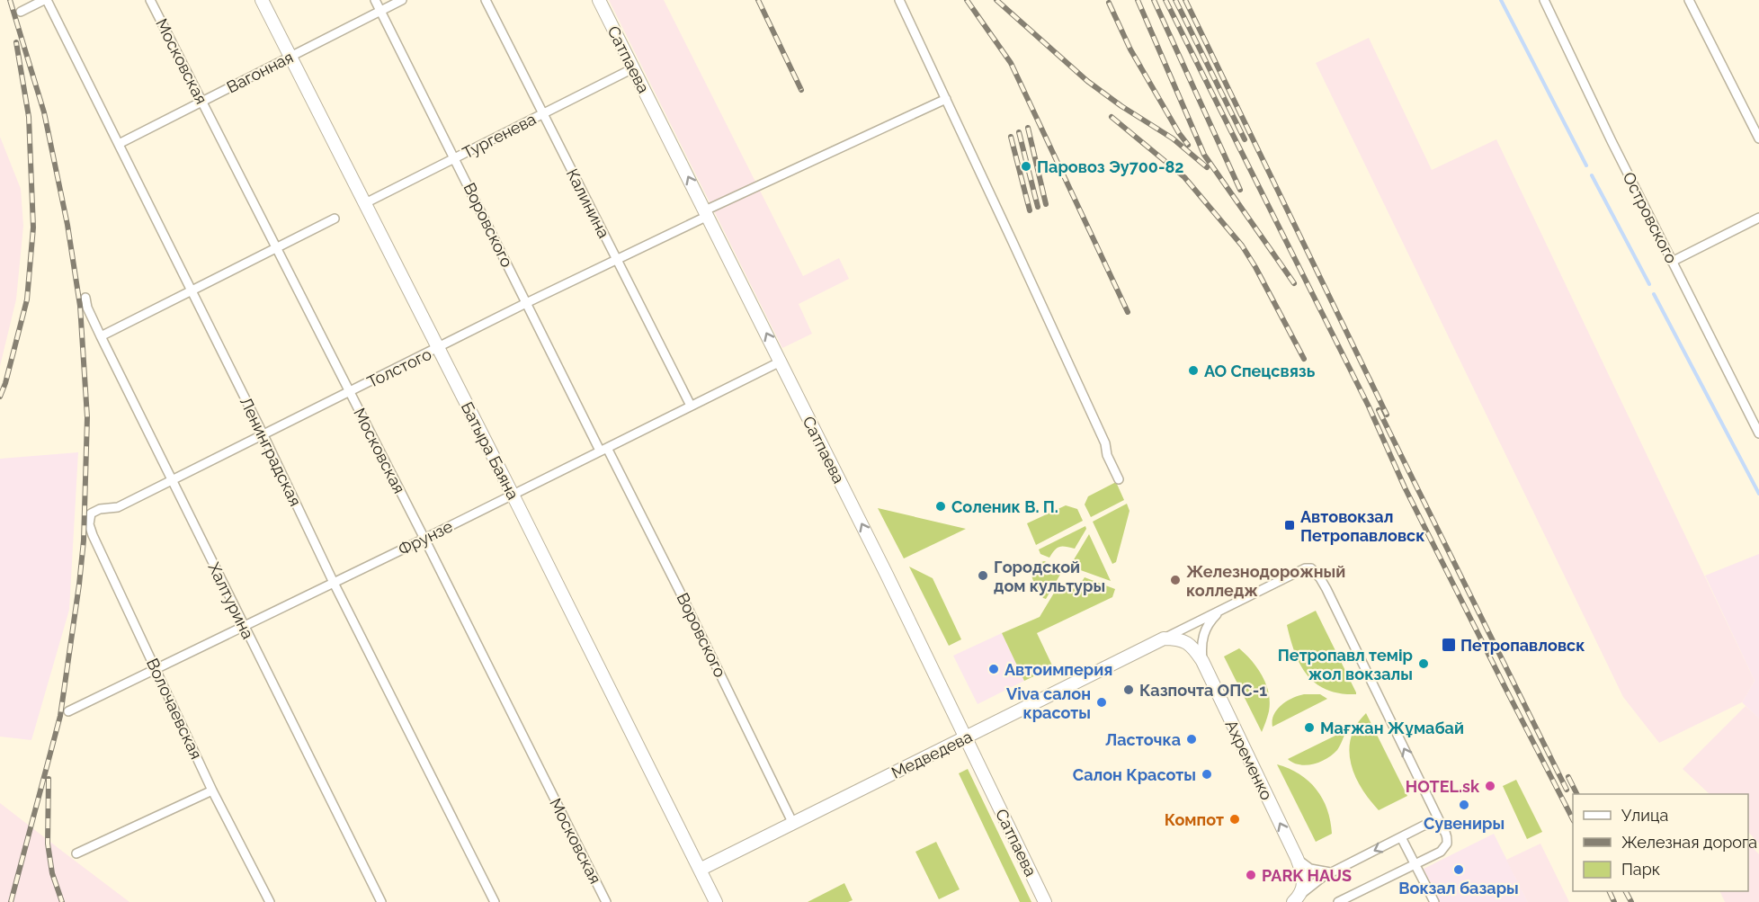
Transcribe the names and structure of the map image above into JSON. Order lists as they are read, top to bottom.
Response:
{
  "streets": {
    "street": [
      "Сатпаева",
      "Московская",
      "Вагонная",
      "Тургенева",
      "Калинина",
      "Островского",
      "Воровского",
      "Толстого",
      "Батыра Баяна",
      "Ленинградская",
      "Фрунзе",
      "Халтурина",
      "Волочаевская",
      "Медведева",
      "Ахременко"
    ]
  },
  "crossings": [
    ["Сатпаева", "Тургенева"],
    ["Сатпаева", "Толстого"],
    ["Сатпаева", "Фрунзе"],
    ["Сатпаева", "Медведева"],
    ["Московская", "Вагонная"],
    ["Московская", "Толстого"],
    ["Московская", "Фрунзе"],
    ["Вагонная", "Воровского"],
    ["Вагонная", "Батыра Баяна"],
    ["Вагонная", "Ленинградская"],
    ["Тургенева", "Калинина"],
    ["Тургенева", "Воровского"],
    ["Тургенева", "Батыра Баяна"],
    ["Калинина", "Толстого"],
    ["Калинина", "Фрунзе"],
    ["Воровского", "Толстого"],
    ["Воровского", "Фрунзе"],
    ["Воровского", "Медведева"],
    ["Толстого", "Батыра Баяна"],
    ["Толстого", "Ленинградская"],
    ["Толстого", "Халтурина"],
    ["Толстого", "Волочаевская"],
    ["Батыра Баяна", "Фрунзе"],
    ["Батыра Баяна", "Медведева"],
    ["Ленинградская", "Фрунзе"],
    ["Фрунзе", "Халтурина"],
    ["Фрунзе", "Волочаевская"],
    ["Медведева", "Ахременко"]
  ],
  "one_way": ["Сатпаева", "Ахременко"],
  "places": {
    "other": [
      "Паровоз Эу700-82",
      "АО Спецсвязь",
      "Соленик В. П.",
      "Городской дом культуры",
      "Железнодорожный колледж",
      "Петропавл темір жол вокзалы",
      "Автоимперия",
      "Казпочта ОПС-1",
      "Viva cалон красоты",
      "Мағжан Жұмабай",
      "Ласточка",
      "Салон Красоты",
      "HOTEL.sk",
      "Сувениры",
      "Компот",
      "Вокзал базары",
      "PARK HAUS"
    ],
    "transit": ["Автовокзал Петропавловск", "Петропавловск"]
  },
  "legend": ["Улица", "Железная дорога", "Парк"]
}
